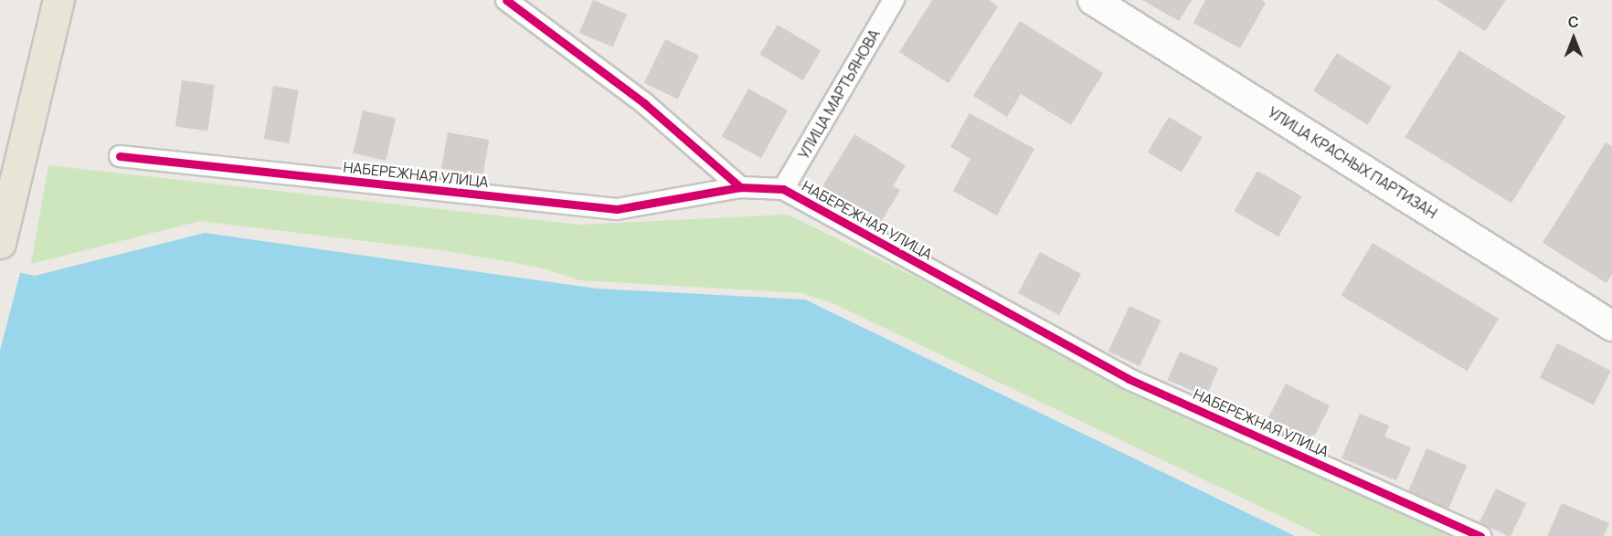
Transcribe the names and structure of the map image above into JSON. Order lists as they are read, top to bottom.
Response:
{
  "streets": {
    "main road": ["УЛИЦА КРАСНЫХ ПАРТИЗАН"],
    "street": ["УЛИЦА МАРТЬЯНОВА", "НАБЕРЕЖНАЯ УЛИЦА"]
  },
  "crossings": [
    ["УЛИЦА МАРТЬЯНОВА", "НАБЕРЕЖНАЯ УЛИЦА"]
  ],
  "north": "top"
}
